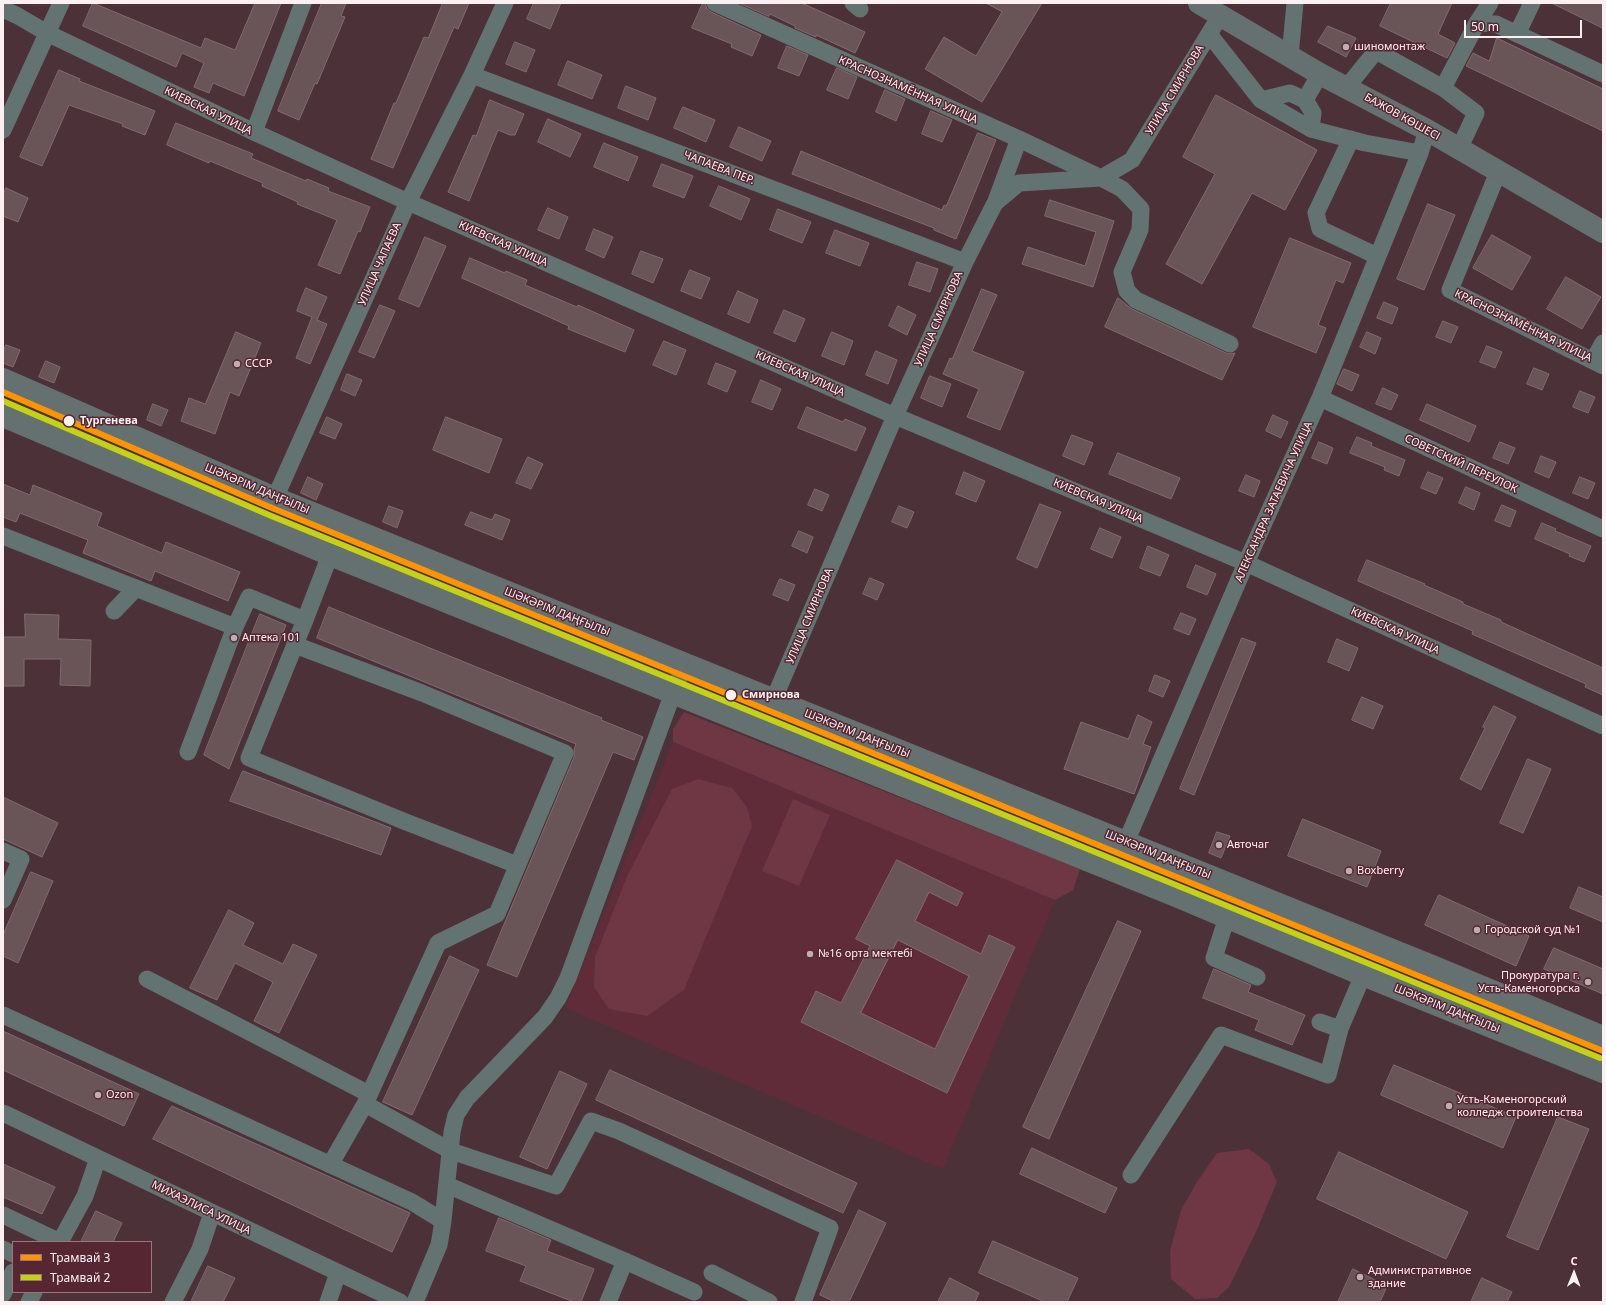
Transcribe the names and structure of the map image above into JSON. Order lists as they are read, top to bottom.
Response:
{
  "streets": {
    "main road": [
      "УЛИЦА СМИРНОВА",
      "БАЖОВ КӨШЕСІ",
      "УЛИЦА ЧАПАЕВА",
      "ШӘКӘРІМ ДАҢҒЫЛЫ",
      "АЛЕКСАНДРА ЗАТАЕВИЧА УЛИЦА"
    ],
    "street": [
      "КРАСНОЗНАМЁННАЯ УЛИЦА",
      "КИЕВСКАЯ УЛИЦА",
      "ЧАПАЕВА ПЕР.",
      "СОВЕТСКИЙ ПЕРЕУЛОК",
      "МИХАЭЛИСА УЛИЦА"
    ]
  },
  "crossings": [
    ["КРАСНОЗНАМЁННАЯ УЛИЦА", "УЛИЦА СМИРНОВА"],
    ["КРАСНОЗНАМЁННАЯ УЛИЦА", "БАЖОВ КӨШЕСІ"],
    ["УЛИЦА СМИРНОВА", "КИЕВСКАЯ УЛИЦА"],
    ["УЛИЦА СМИРНОВА", "БАЖОВ КӨШЕСІ"],
    ["УЛИЦА СМИРНОВА", "ЧАПАЕВА ПЕР."],
    ["УЛИЦА СМИРНОВА", "ШӘКӘРІМ ДАҢҒЫЛЫ"],
    ["КИЕВСКАЯ УЛИЦА", "УЛИЦА ЧАПАЕВА"],
    ["КИЕВСКАЯ УЛИЦА", "АЛЕКСАНДРА ЗАТАЕВИЧА УЛИЦА"],
    ["БАЖОВ КӨШЕСІ", "АЛЕКСАНДРА ЗАТАЕВИЧА УЛИЦА"],
    ["ЧАПАЕВА ПЕР.", "УЛИЦА ЧАПАЕВА"],
    ["УЛИЦА ЧАПАЕВА", "ШӘКӘРІМ ДАҢҒЫЛЫ"],
    ["СОВЕТСКИЙ ПЕРЕУЛОК", "АЛЕКСАНДРА ЗАТАЕВИЧА УЛИЦА"],
    ["ШӘКӘРІМ ДАҢҒЫЛЫ", "АЛЕКСАНДРА ЗАТАЕВИЧА УЛИЦА"]
  ],
  "places": [
    "шиномонтаж",
    "СССР",
    "Тургенева",
    "Аптека 101",
    "Смирнова",
    "Авточаг",
    "Boxberry",
    "Городской суд №1",
    "№16 орта мектебі",
    "Прокуратура г. Усть-Каменогорска",
    "Ozon",
    "Усть-Каменогорский колледж строительства",
    "Административное здание"
  ],
  "lines": ["tram line 3", "tram line 2"],
  "legend": ["Трамвай 3", "Трамвай 2"],
  "scale_bar": "50 m",
  "north": "top"
}
